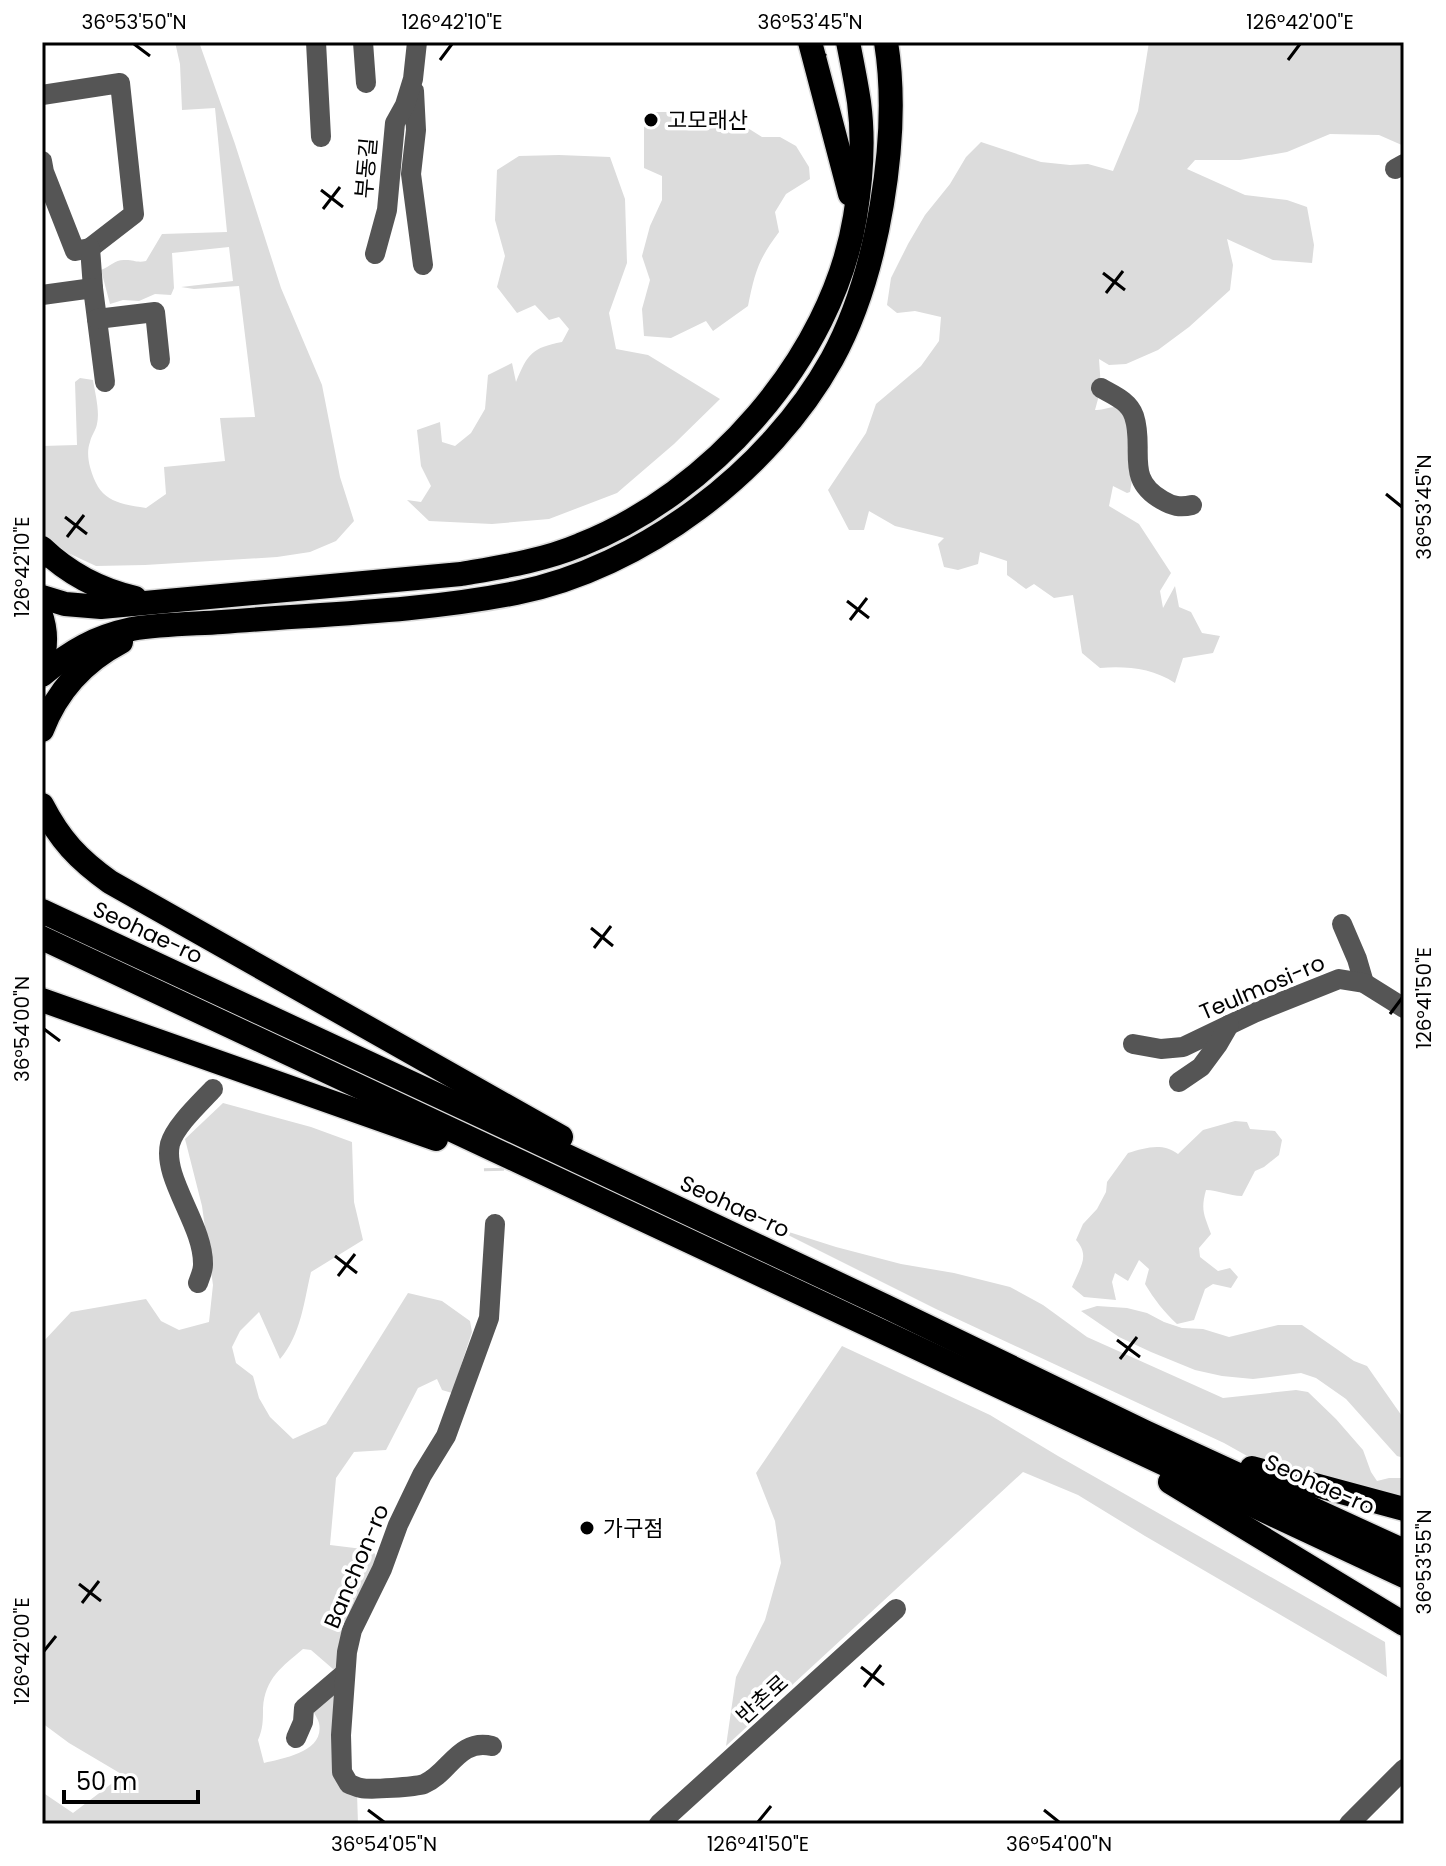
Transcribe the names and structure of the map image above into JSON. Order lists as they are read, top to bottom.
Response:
{
  "streets": {
    "highway": ["Seohae-ro"],
    "street": [
      "부동길",
      "Teulmosi-ro",
      "Banchon-ro",
      "반촌로"
    ]
  },
  "places": ["고모래산", "가구점"],
  "scale_bar": "50 m",
  "coordinates": [
    "36°53'50\"N",
    "126°42'10\"E",
    "36°53'45\"N",
    "126°42'00\"E",
    "126°41'50\"E",
    "36°54'00\"N",
    "36°53'55\"N",
    "36°54'05\"N"
  ]
}
